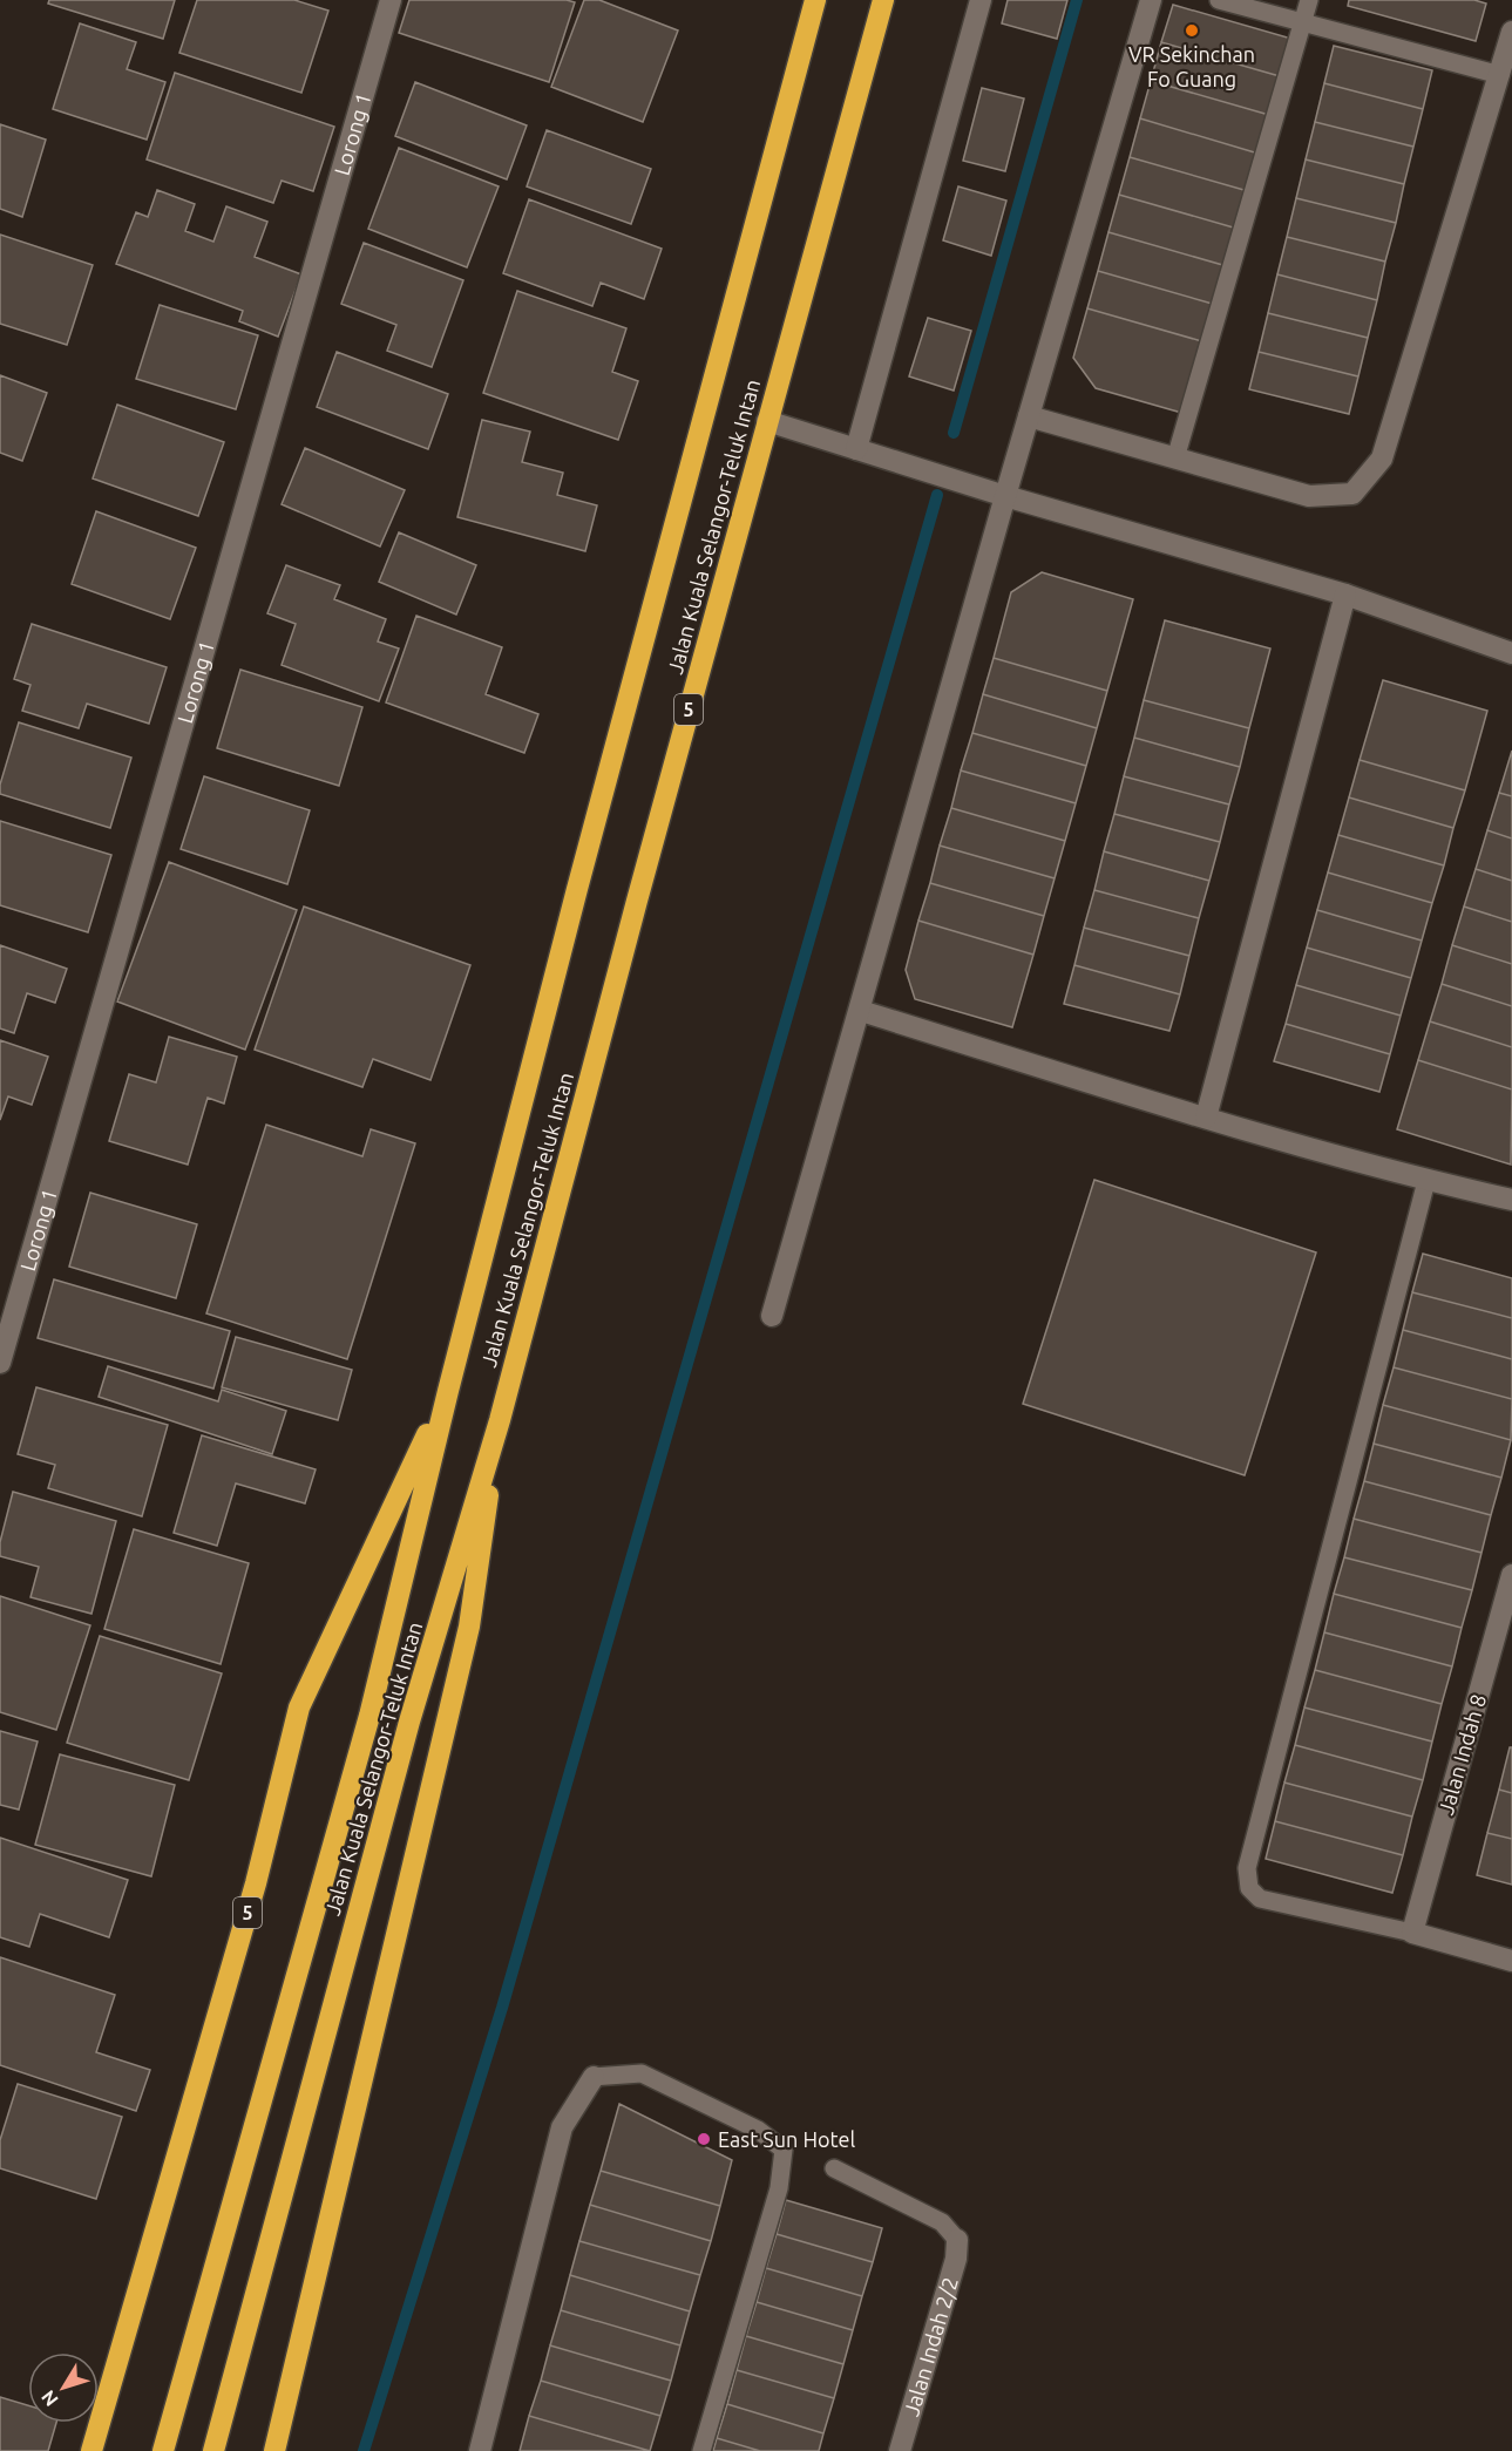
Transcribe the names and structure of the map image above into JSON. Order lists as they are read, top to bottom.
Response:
{
  "streets": {
    "highway": ["Jalan Kuala Selangor-Teluk Intan", "5"],
    "street": ["Lorong 1", "Jalan Indah 8", "Jalan Indah 2/2"]
  },
  "crossings": [
    ["Jalan Kuala Selangor-Teluk Intan", "5"]
  ],
  "places": ["VR Sekinchan Fo Guang", "East Sun Hotel"],
  "north": "bottom left"
}
